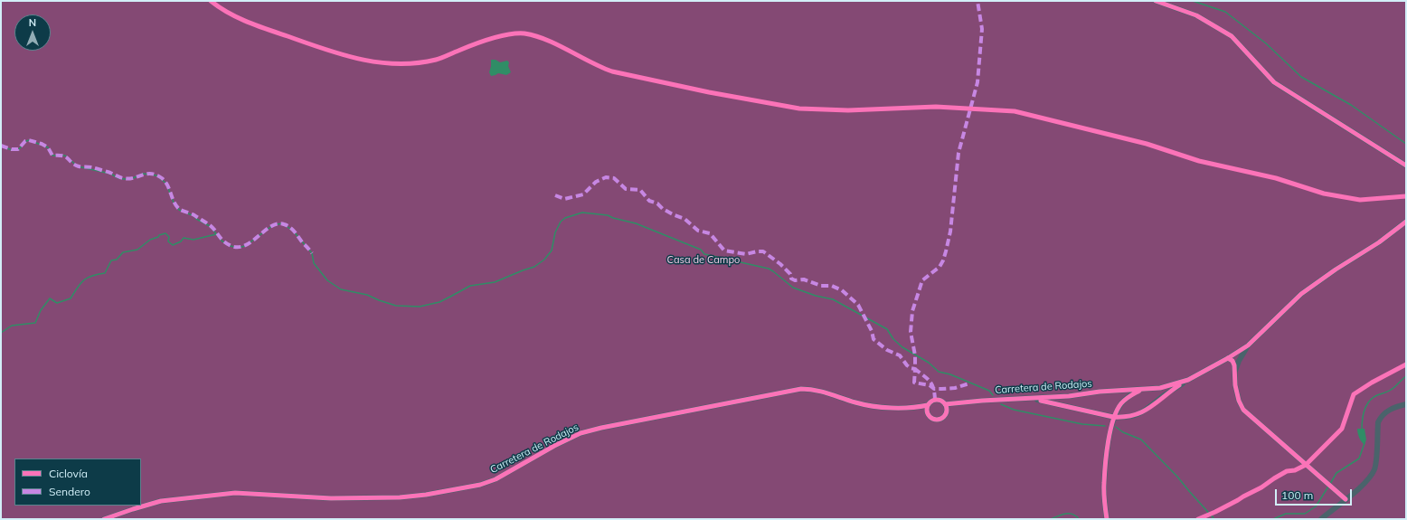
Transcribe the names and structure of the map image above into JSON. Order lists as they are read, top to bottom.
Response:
{
  "streets": {
    "street": ["Carretera de Rodajos"]
  },
  "parks": ["Casa de Campo"],
  "legend": ["Ciclovía", "Sendero"],
  "scale_bar": "100 m",
  "north": "top"
}
